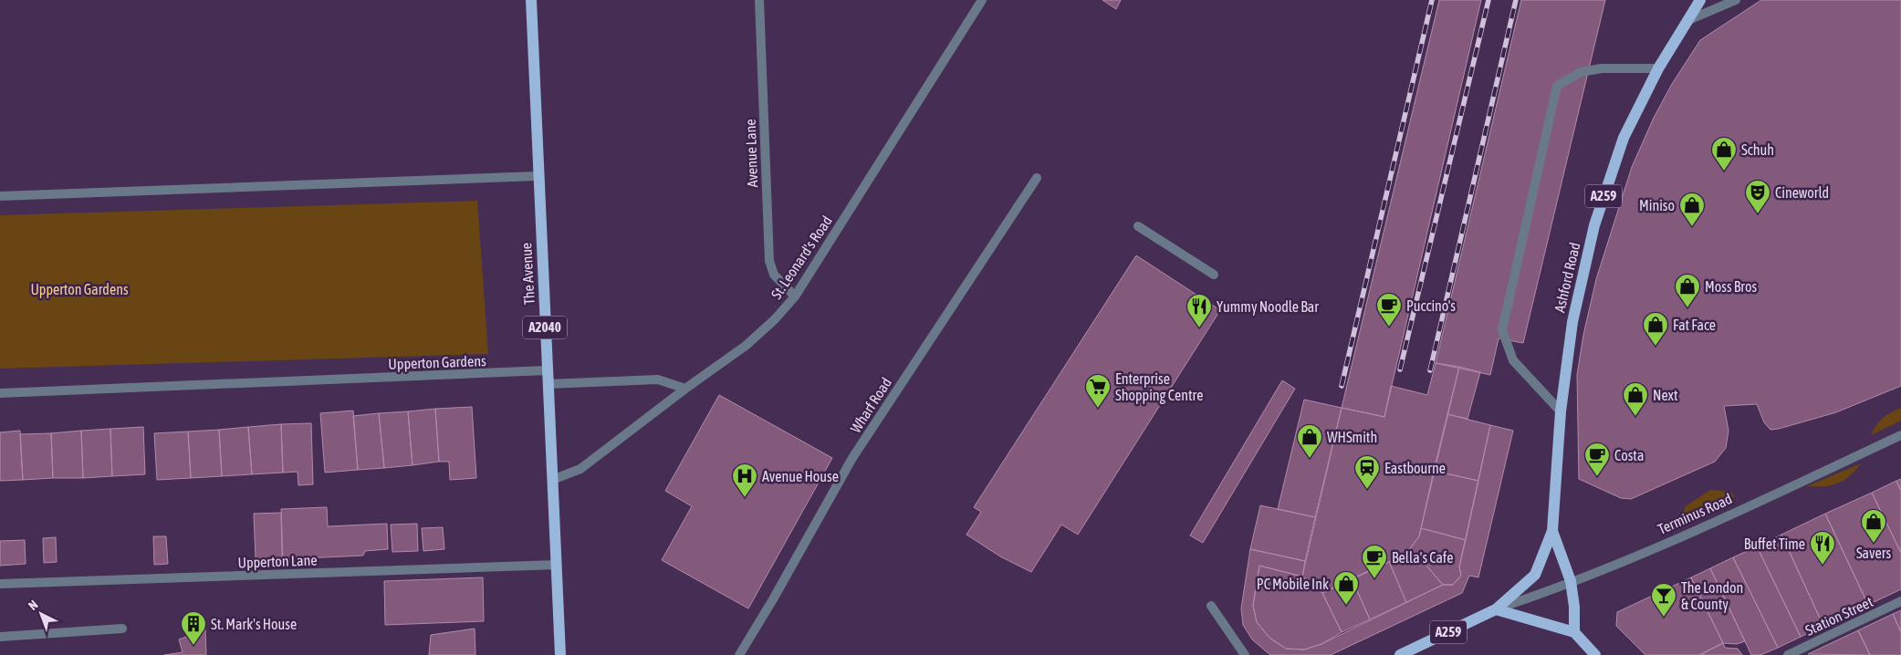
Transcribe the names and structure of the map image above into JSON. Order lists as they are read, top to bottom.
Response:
{
  "streets": {
    "main road": [
      "A259",
      "The Avenue",
      "Ashford Road",
      "A2040",
      "Terminus Road"
    ],
    "street": [
      "Avenue Lane",
      "St. Leonard's Road",
      "Upperton Gardens",
      "Wharf Road",
      "Upperton Lane",
      "Station Street"
    ]
  },
  "crossings": [
    ["Avenue Lane", "St. Leonard's Road"],
    ["A259", "Ashford Road"],
    ["A259", "Terminus Road"],
    ["St. Leonard's Road", "The Avenue"],
    ["The Avenue", "Upperton Gardens"],
    ["The Avenue", "Upperton Lane"],
    ["Ashford Road", "Terminus Road"]
  ],
  "parks": ["Upperton Gardens"],
  "places": {
    "shop": [
      "Schuh",
      "Miniso",
      "Moss Bros",
      "Fat Face",
      "Next",
      "WHSmith",
      "Savers",
      "PC Mobile Ink"
    ],
    "theatre": ["Cineworld"],
    "cafe": ["Puccino's", "Costa", "Bella's Cafe"],
    "restaurant": ["Yummy Noodle Bar", "Buffet Time"],
    "supermarket": ["Enterprise Shopping Centre"],
    "station": ["Eastbourne"],
    "hospital": ["Avenue House"],
    "bar": ["The London & County"],
    "building": ["St. Mark's House"]
  },
  "north": "top left"
}
